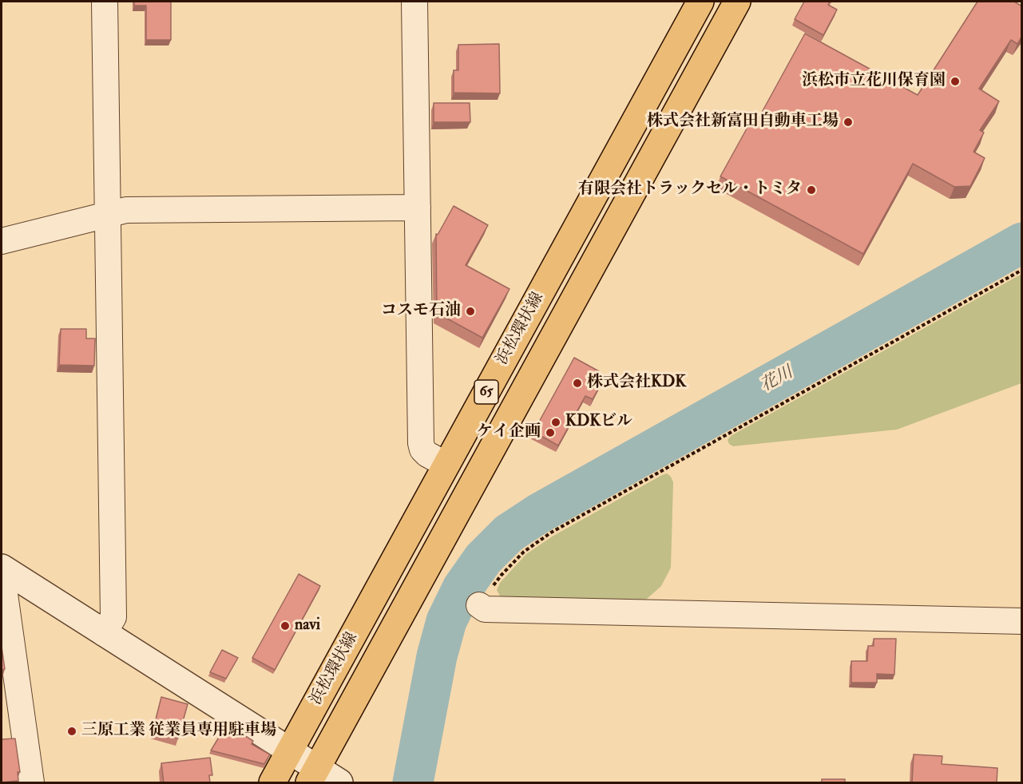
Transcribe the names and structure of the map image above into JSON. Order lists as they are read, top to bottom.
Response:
{
  "streets": {
    "main road": ["浜松環状線", "65"]
  },
  "water": ["花川"],
  "places": [
    "浜松市立花川保育園",
    "株式会社新富田自動車工場",
    "有限会社トラックセル・トミタ",
    "コスモ石油",
    "株式会社KDK",
    "KDKビル",
    "ケイ企画",
    "navi",
    "三原工業 従業員専用駐車場"
  ]
}
